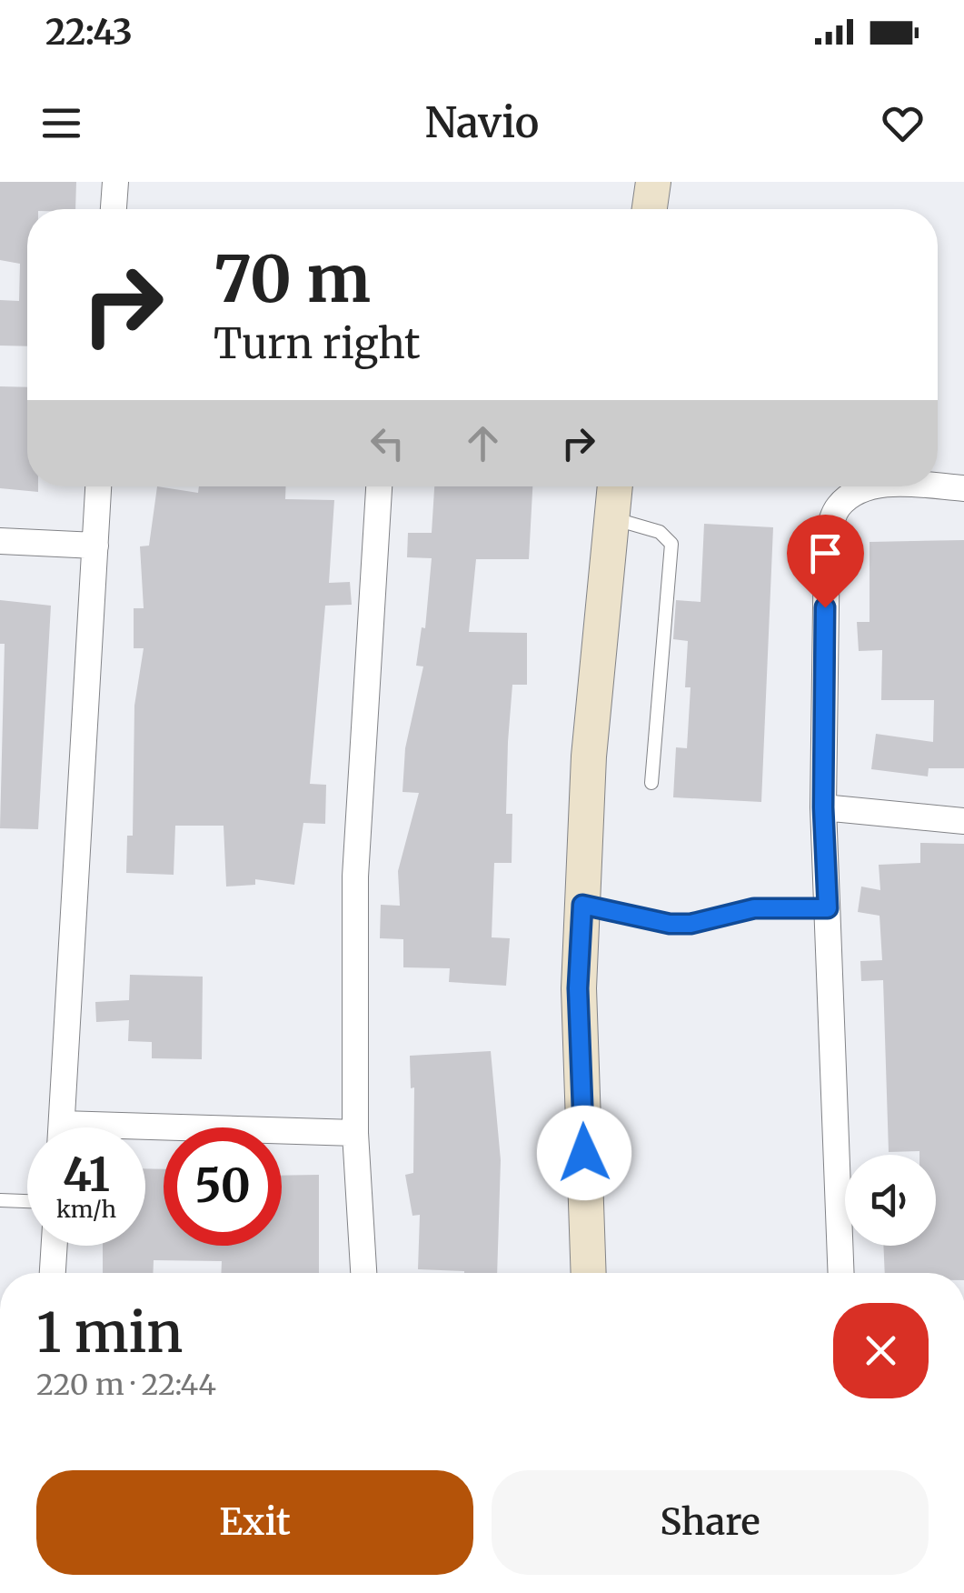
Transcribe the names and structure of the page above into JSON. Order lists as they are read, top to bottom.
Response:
{
  "page": {
    "status": "22:43",
    "header": "Navio",
    "turn": ["70 m", "Turn right"],
    "speed": "41 km/h",
    "limit": "50",
    "heading": ["1 min", "220 m · 22:44"],
    "buttons": ["Exit", "Share"]
  }
}
